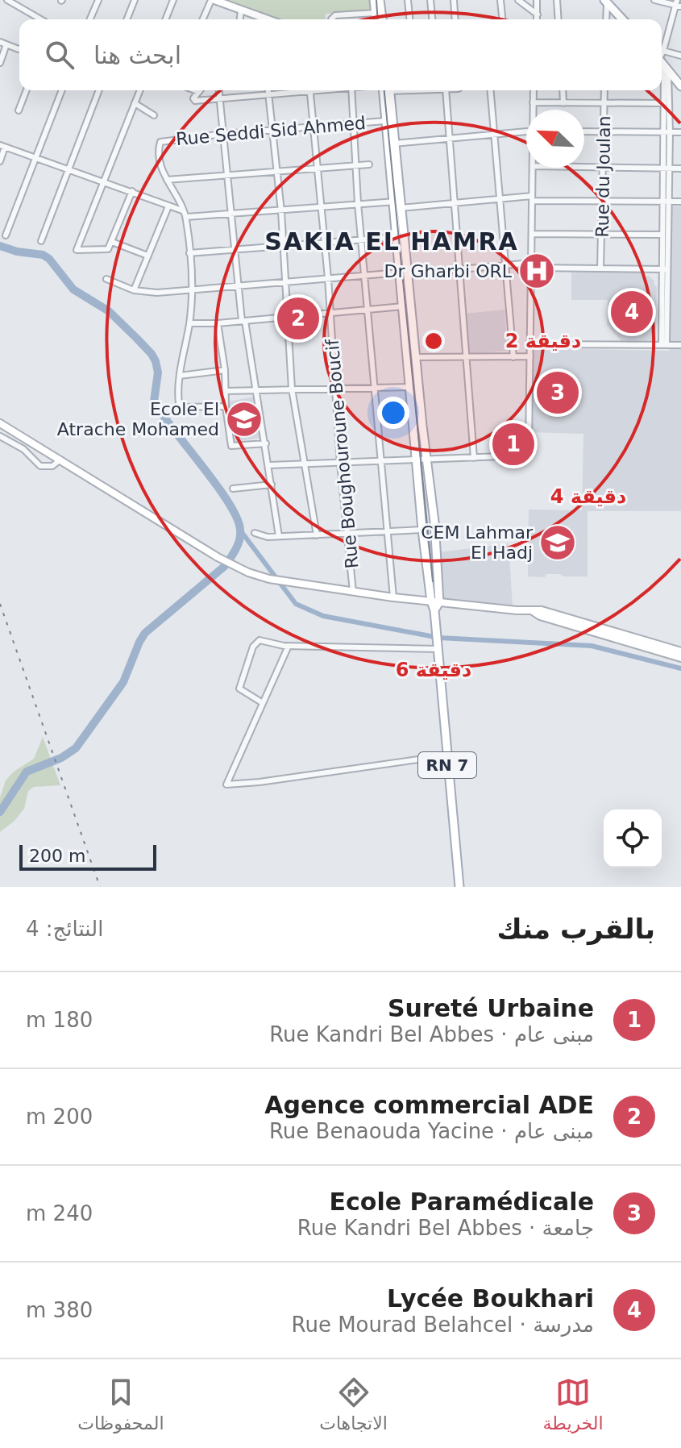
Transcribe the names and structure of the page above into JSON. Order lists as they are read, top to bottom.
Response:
{
  "streets": {
    "main road": ["RN 7"],
    "street": ["Rue Seddi Sid Ahmed", "Rue du Joulan", "Rue Boughouroune Boucif"]
  },
  "crossings": [
    ["Rue Seddi Sid Ahmed", "Rue Boughouroune Boucif"],
    ["Rue Seddi Sid Ahmed", "RN 7"]
  ],
  "districts": ["SAKIA EL HAMRA"],
  "places": {
    "hospital": ["Dr Gharbi ORL"],
    "school or university": ["Ecole El Atrache Mohamed", "CEM Lahmar El Hadj"]
  },
  "scale_bar": "200 m",
  "north": "top left",
  "page": {
    "search": "ابحث هنا",
    "pins": [
      "4",
      "2",
      "3",
      "1"
    ],
    "scale": "200 m",
    "heading": ["بالقرب منك", "النتائج: 4"],
    "list": [
      {
        "mark": "1",
        "name": "Sureté Urbaine",
        "note": "مبنى عام · Rue Kandri Bel Abbes",
        "value": "180 m"
      },
      {
        "mark": "2",
        "name": "Agence commercial ADE",
        "note": "مبنى عام · Rue Benaouda Yacine",
        "value": "200 m"
      },
      {
        "mark": "3",
        "name": "Ecole Paramédicale",
        "note": "جامعة · Rue Kandri Bel Abbes",
        "value": "240 m"
      },
      {
        "mark": "4",
        "name": "Lycée Boukhari",
        "note": "مدرسة · Rue Mourad Belahcel",
        "value": "380 m"
      }
    ],
    "nav": ["الخريطة", "الاتجاهات", "المحفوظات"]
  },
  "rings": ["2 دقيقة", "4 دقيقة", "6 دقيقة"]
}
